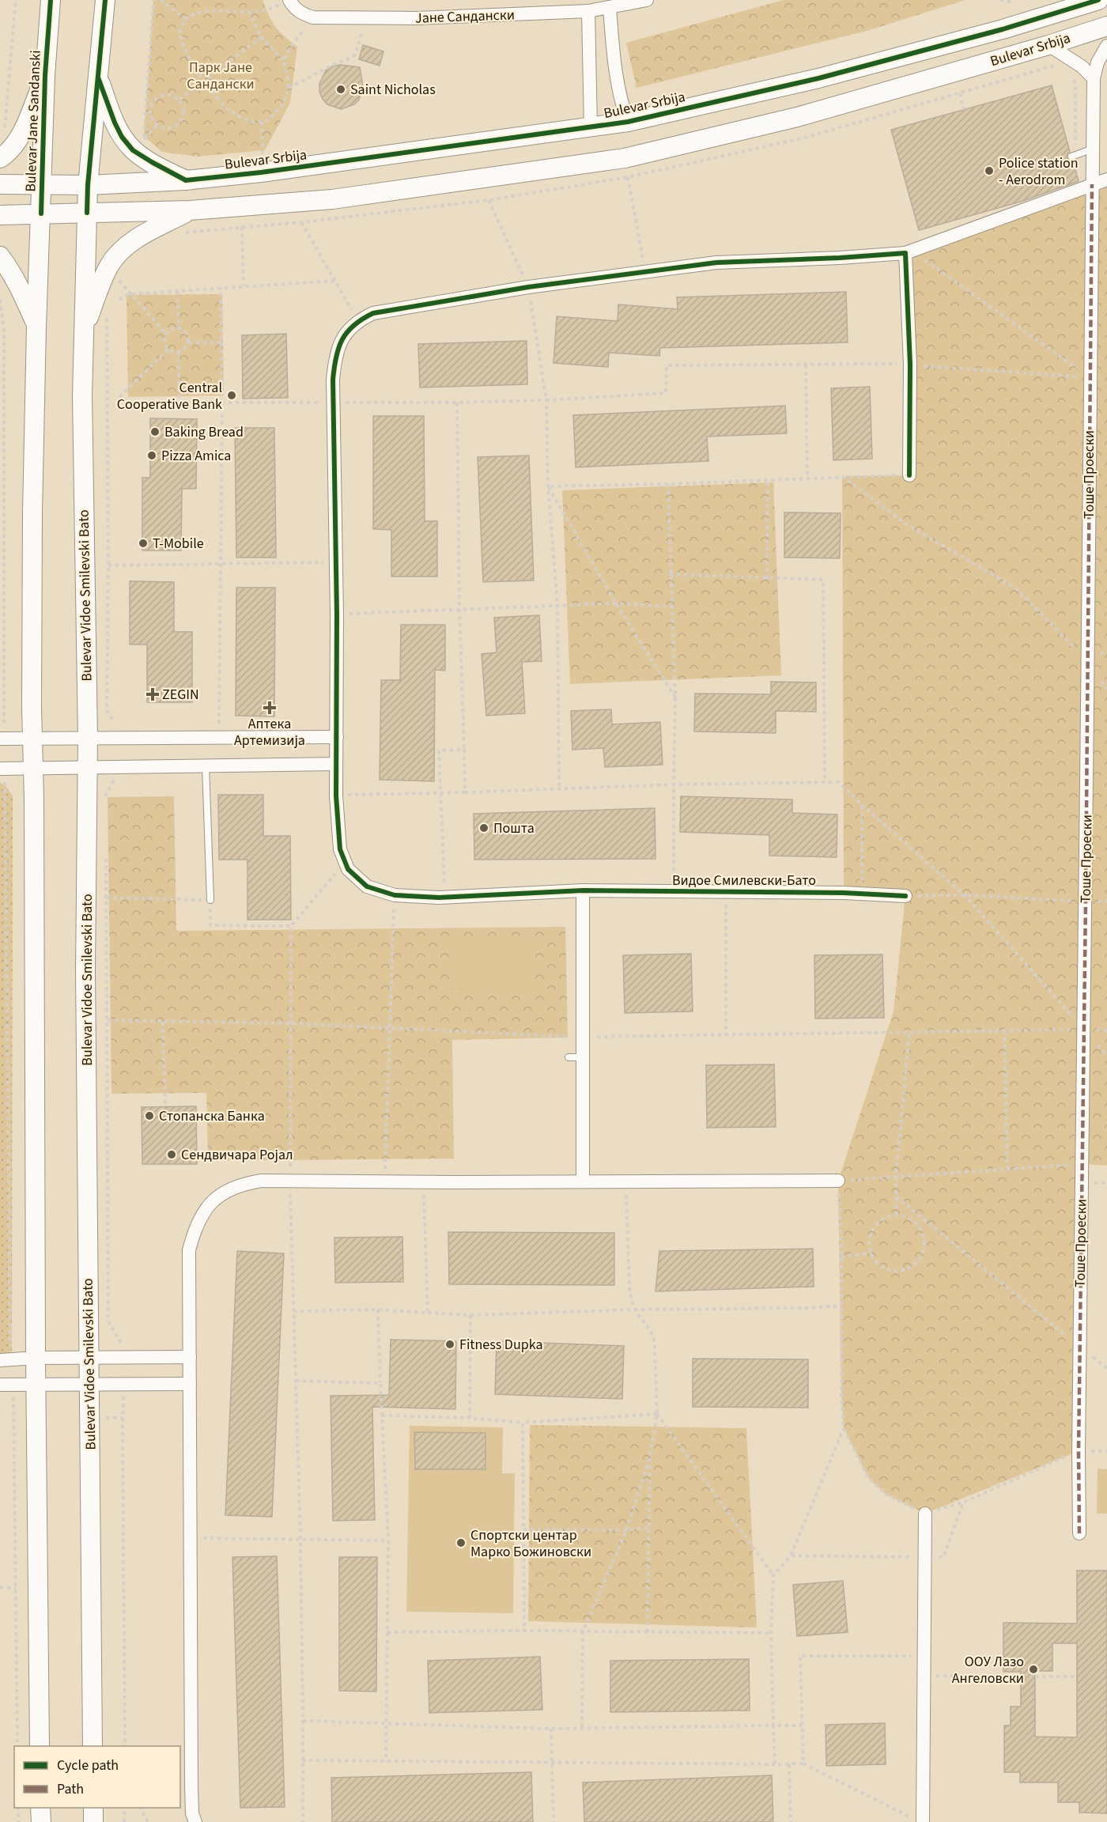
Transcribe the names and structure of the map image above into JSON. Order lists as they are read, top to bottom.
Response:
{
  "streets": {
    "street": [
      "Јане Сандански",
      "Bulevar Srbija",
      "Bulevar Jane Sandanski",
      "Тоше Проески",
      "Bulevar Vidoe Smilevski Bato",
      "Видое Смилевски-Бато"
    ]
  },
  "crossings": [
    ["Bulevar Srbija", "Bulevar Jane Sandanski"],
    ["Bulevar Srbija", "Bulevar Vidoe Smilevski Bato"]
  ],
  "parks": ["Парк Јане Сандански"],
  "places": {
    "other": [
      "Saint Nicholas",
      "Police station - Aerodrom",
      "Central Cooperative Bank",
      "Baking Bread",
      "Pizza Amica",
      "T-Mobile",
      "Пошта",
      "Стопанска Банка",
      "Сендвичара Ројал",
      "Fitness Dupka",
      "Спортски центар Марко Божиновски",
      "ООУ Лазо Ангеловски"
    ],
    "health": ["ZEGIN", "Аптека Артемизија"]
  },
  "legend": ["Cycle path", "Path"]
}
